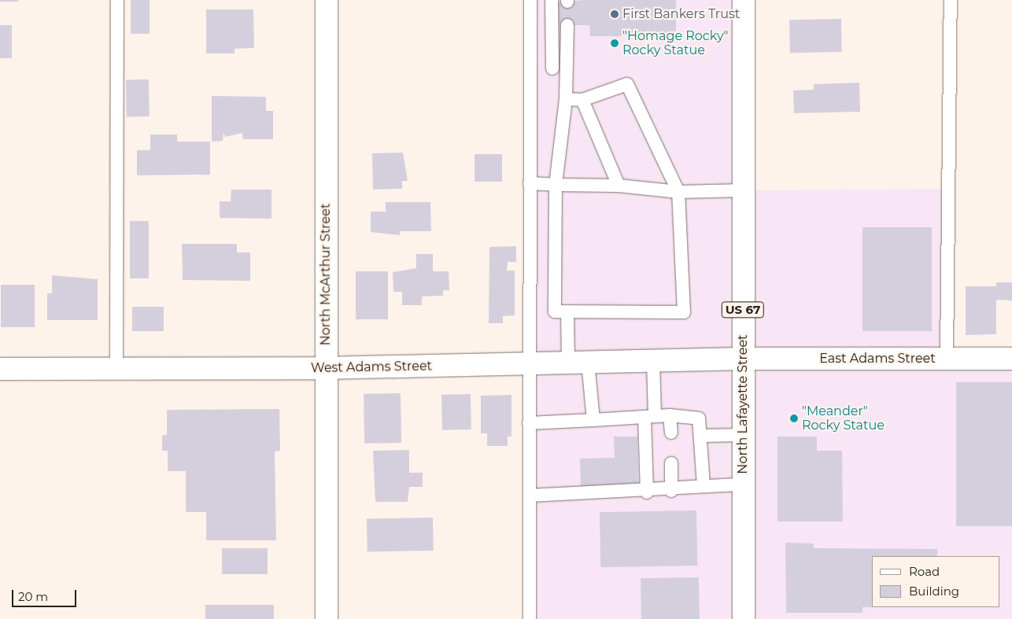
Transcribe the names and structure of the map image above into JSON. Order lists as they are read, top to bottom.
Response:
{
  "streets": {
    "main road": [
      "North McArthur Street",
      "US 67",
      "East Adams Street",
      "West Adams Street",
      "North Lafayette Street"
    ]
  },
  "crossings": [
    ["North McArthur Street", "West Adams Street"],
    ["East Adams Street", "West Adams Street"],
    ["East Adams Street", "North Lafayette Street"],
    ["West Adams Street", "North Lafayette Street"]
  ],
  "places": ["First Bankers Trust", "\"Homage Rocky\" Rocky Statue", "\"Meander\" Rocky Statue"],
  "legend": ["Road", "Building"],
  "scale_bar": "20 m"
}
